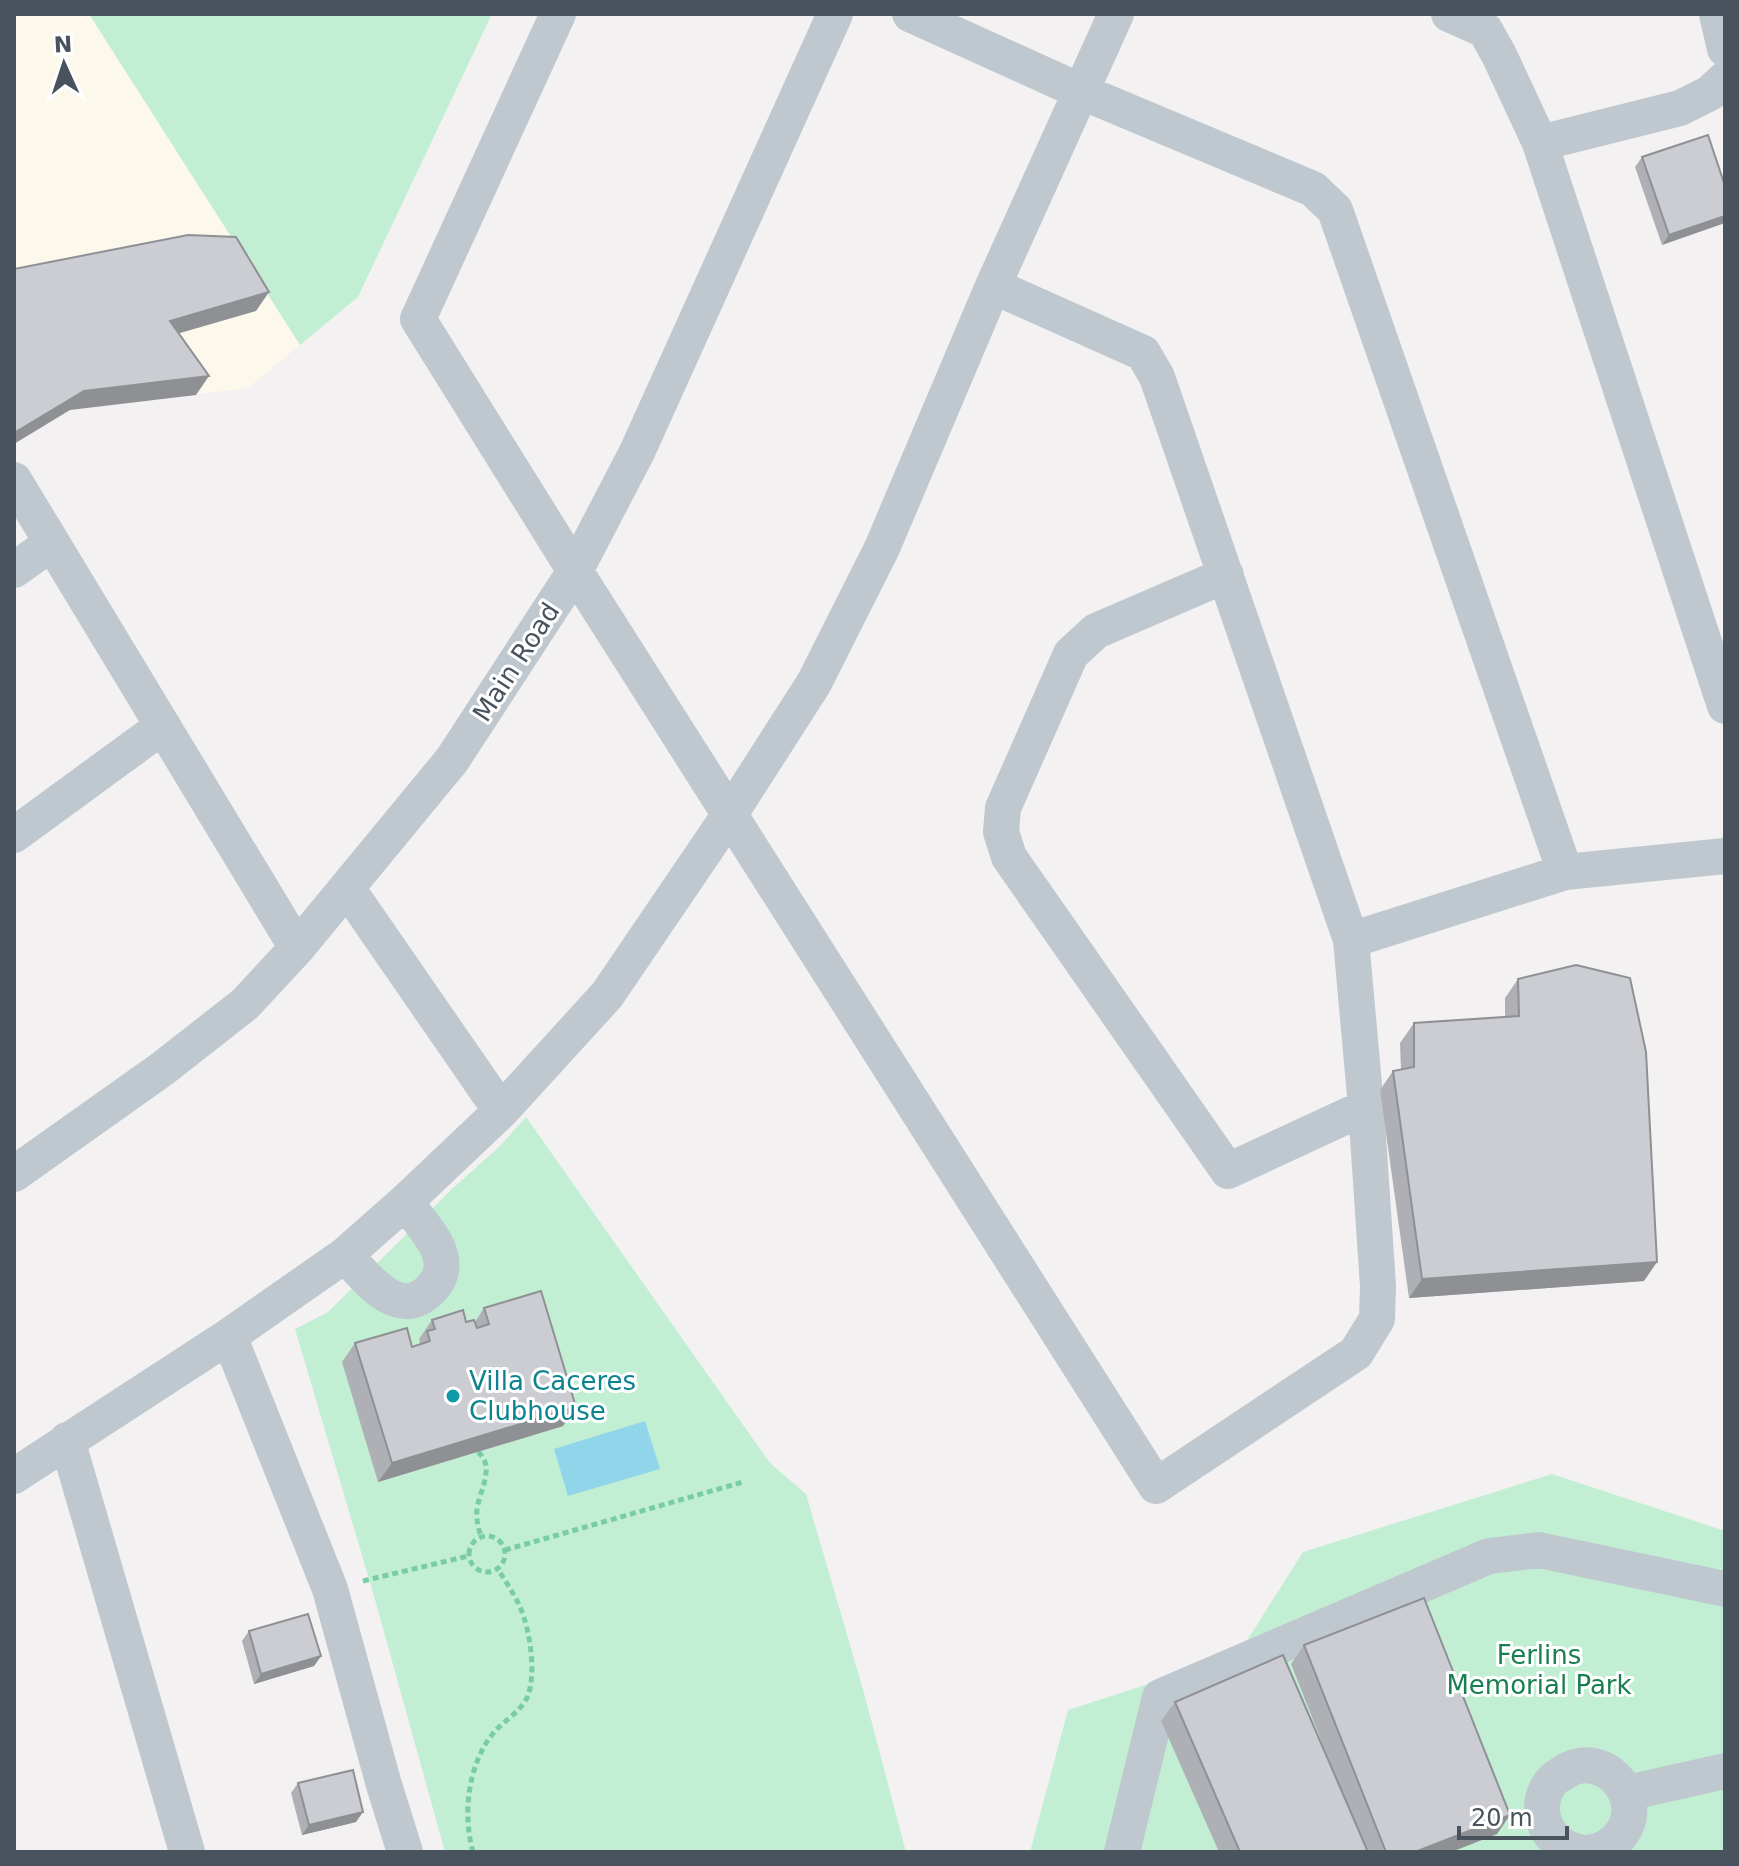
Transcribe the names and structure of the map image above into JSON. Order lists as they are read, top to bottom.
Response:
{
  "streets": {
    "street": ["Main Road"]
  },
  "parks": ["Ferlins Memorial Park"],
  "places": ["Villa Caceres Clubhouse"],
  "scale_bar": "20 m",
  "north": "top"
}
